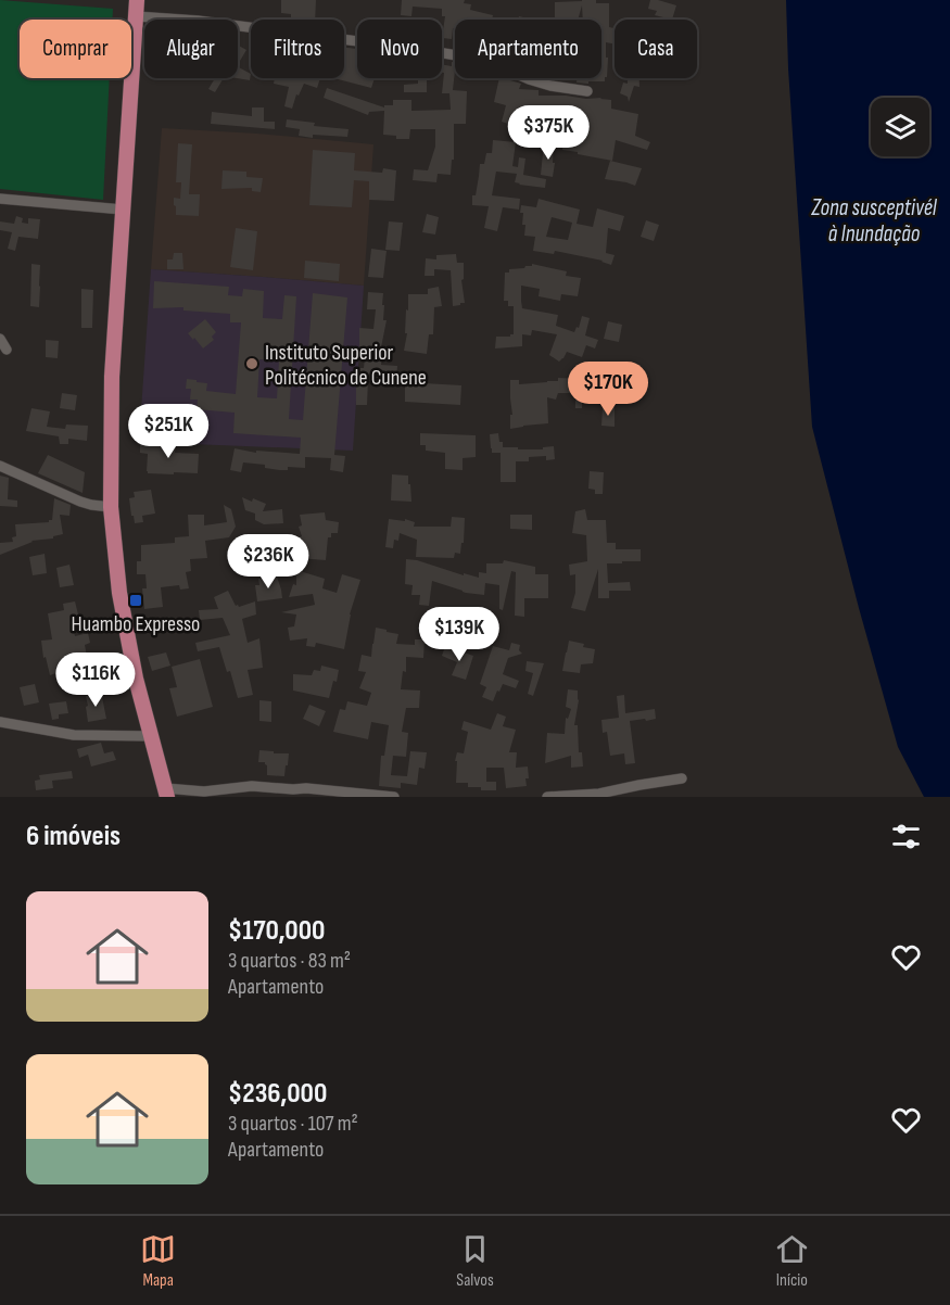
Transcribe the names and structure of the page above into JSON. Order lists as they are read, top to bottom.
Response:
{
  "water": ["Zona susceptivél à Inundação"],
  "places": {
    "other": ["Instituto Superior Politécnico de Cunene"],
    "transit": ["Huambo Expresso"]
  },
  "page": {
    "chip": [
      "Comprar",
      "Alugar",
      "Filtros",
      "Novo",
      "Apartamento",
      "Casa"
    ],
    "price": [
      "$375K",
      "$170K",
      "$251K",
      "$236K",
      "$139K",
      "$116K"
    ],
    "heading": "6 imóveis",
    "list": [
      {
        "name": "$170,000",
        "note": "3 quartos · 83 m² · Apartamento"
      },
      {
        "name": "$236,000",
        "note": "3 quartos · 107 m² · Apartamento"
      }
    ],
    "tabs": ["Mapa", "Salvos", "Início"]
  }
}
